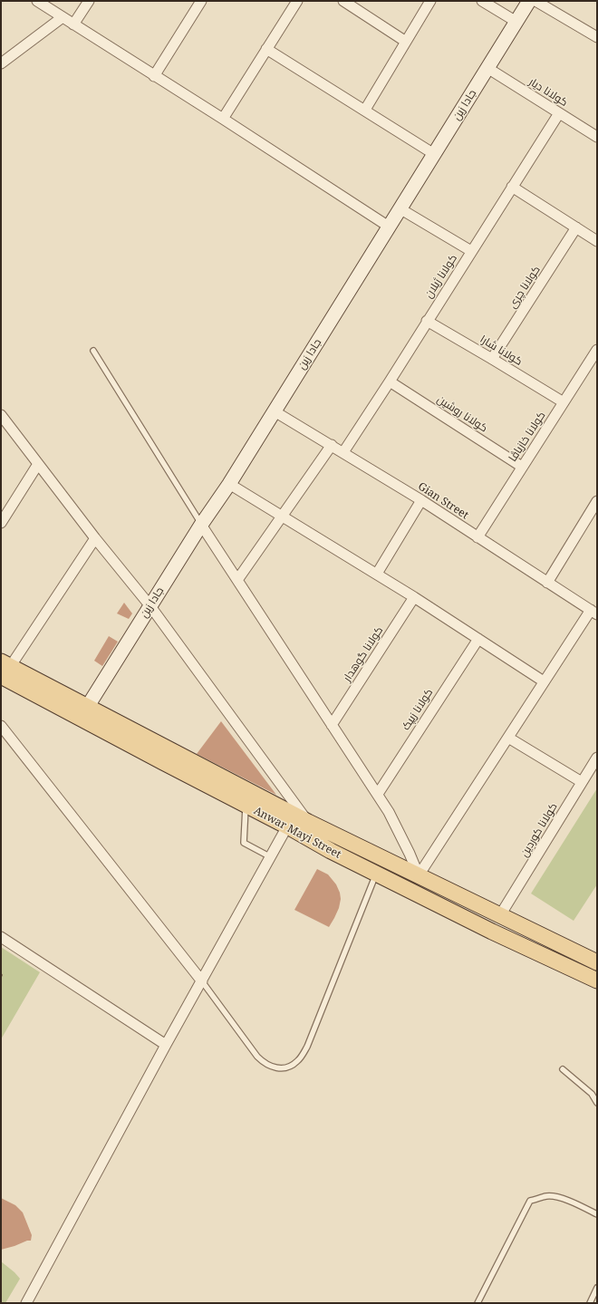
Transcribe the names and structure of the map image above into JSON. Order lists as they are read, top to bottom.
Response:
{
  "streets": {
    "main road": ["Anwar Mayi Street"],
    "street": [
      "کولانا دیار",
      "جادا زین",
      "کولانا ژیلان",
      "کولانا چری",
      "کولانا شارا",
      "کولانا روشین",
      "کولانا خازیاڤا",
      "Gian Street",
      "کولانا گوهدار",
      "کولانا زیپک",
      "کولانا کوردین"
    ]
  },
  "crossings": [
    ["کولانا دیار", "جادا زین"],
    ["کولانا دیار", "کولانا ژیلان"],
    ["جادا زین", "Gian Street"],
    ["جادا زین", "Anwar Mayi Street"],
    ["کولانا ژیلان", "کولانا شارا"],
    ["کولانا ژیلان", "کولانا روشین"],
    ["کولانا ژیلان", "Gian Street"],
    ["کولانا چری", "کولانا شارا"],
    ["کولانا شارا", "کولانا خازیاڤا"],
    ["کولانا روشین", "کولانا خازیاڤا"],
    ["کولانا خازیاڤا", "Gian Street"],
    ["کولانا کوردین", "Anwar Mayi Street"]
  ]
}
